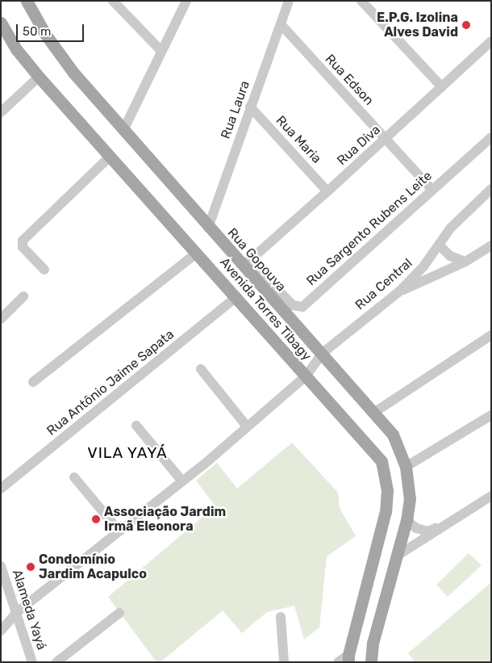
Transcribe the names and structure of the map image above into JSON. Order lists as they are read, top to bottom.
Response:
{
  "streets": {
    "main road": ["Rua Gopouva", "Avenida Torres Tibagy"],
    "street": [
      "Rua Edson",
      "Rua Laura",
      "Rua Maria",
      "Rua Diva",
      "Rua Sargento Rubens Leite",
      "Rua Central",
      "Rua Antônio Jaime Sapata",
      "Alameda Yayá"
    ]
  },
  "crossings": [
    ["Rua Edson", "Rua Laura"],
    ["Rua Edson", "Rua Diva"],
    ["Rua Edson", "Rua Sargento Rubens Leite"],
    ["Rua Laura", "Rua Maria"],
    ["Rua Laura", "Rua Gopouva"],
    ["Rua Maria", "Rua Diva"],
    ["Rua Diva", "Rua Sargento Rubens Leite"],
    ["Rua Diva", "Rua Gopouva"],
    ["Rua Sargento Rubens Leite", "Rua Gopouva"],
    ["Rua Gopouva", "Rua Central"],
    ["Rua Central", "Avenida Torres Tibagy"],
    ["Rua Central", "Alameda Yayá"],
    ["Avenida Torres Tibagy", "Rua Antônio Jaime Sapata"]
  ],
  "districts": ["VILA YAYÁ"],
  "places": ["E.P.G. Izolina Alves David", "Associação Jardim Irmã Eleonora", "Condomínio Jardim Acapulco"],
  "scale_bar": "50 m"
}
